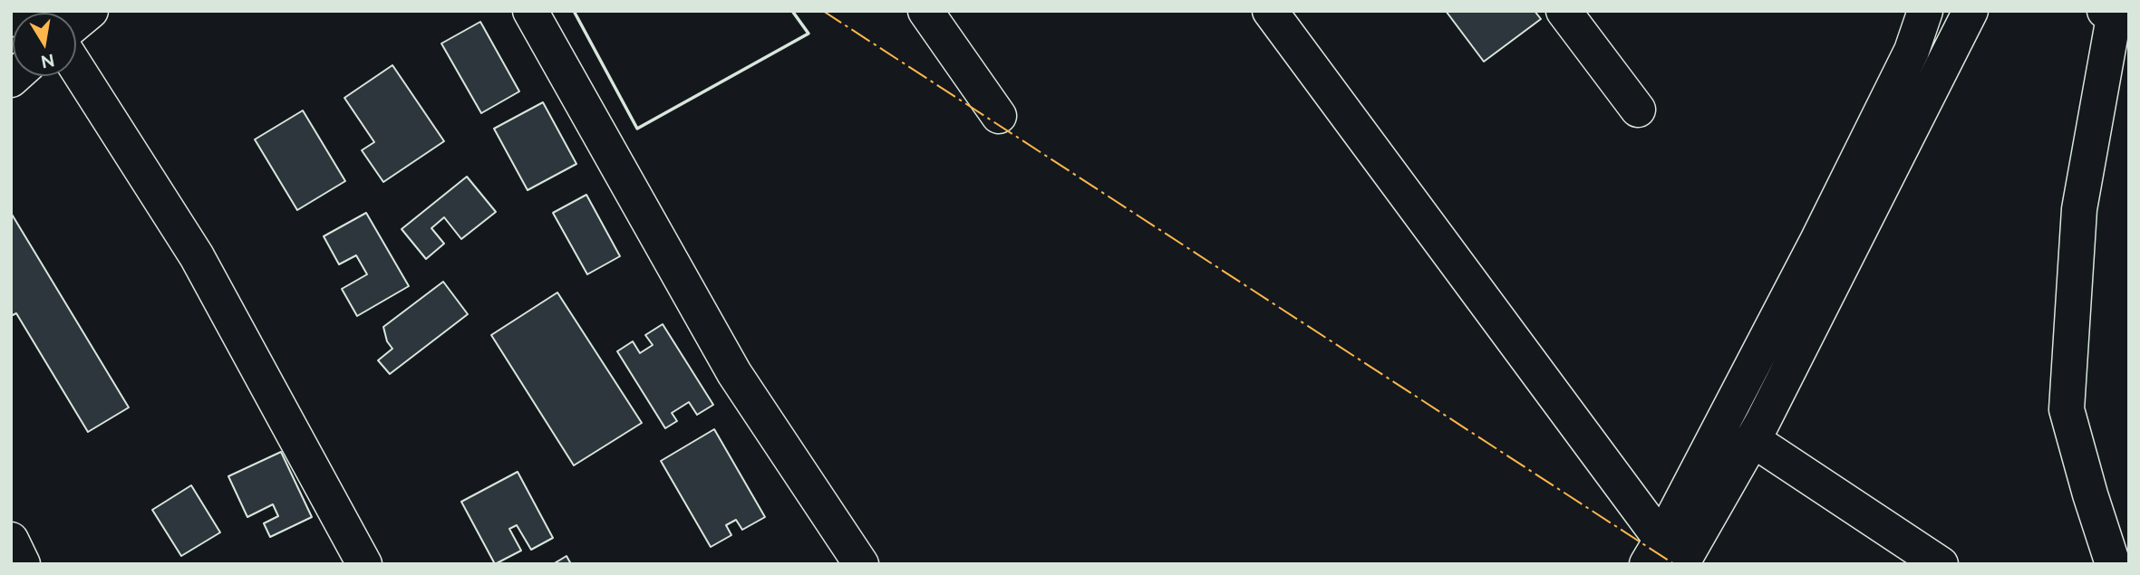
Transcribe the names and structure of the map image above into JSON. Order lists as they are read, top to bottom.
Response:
{
  "north": "bottom"
}
